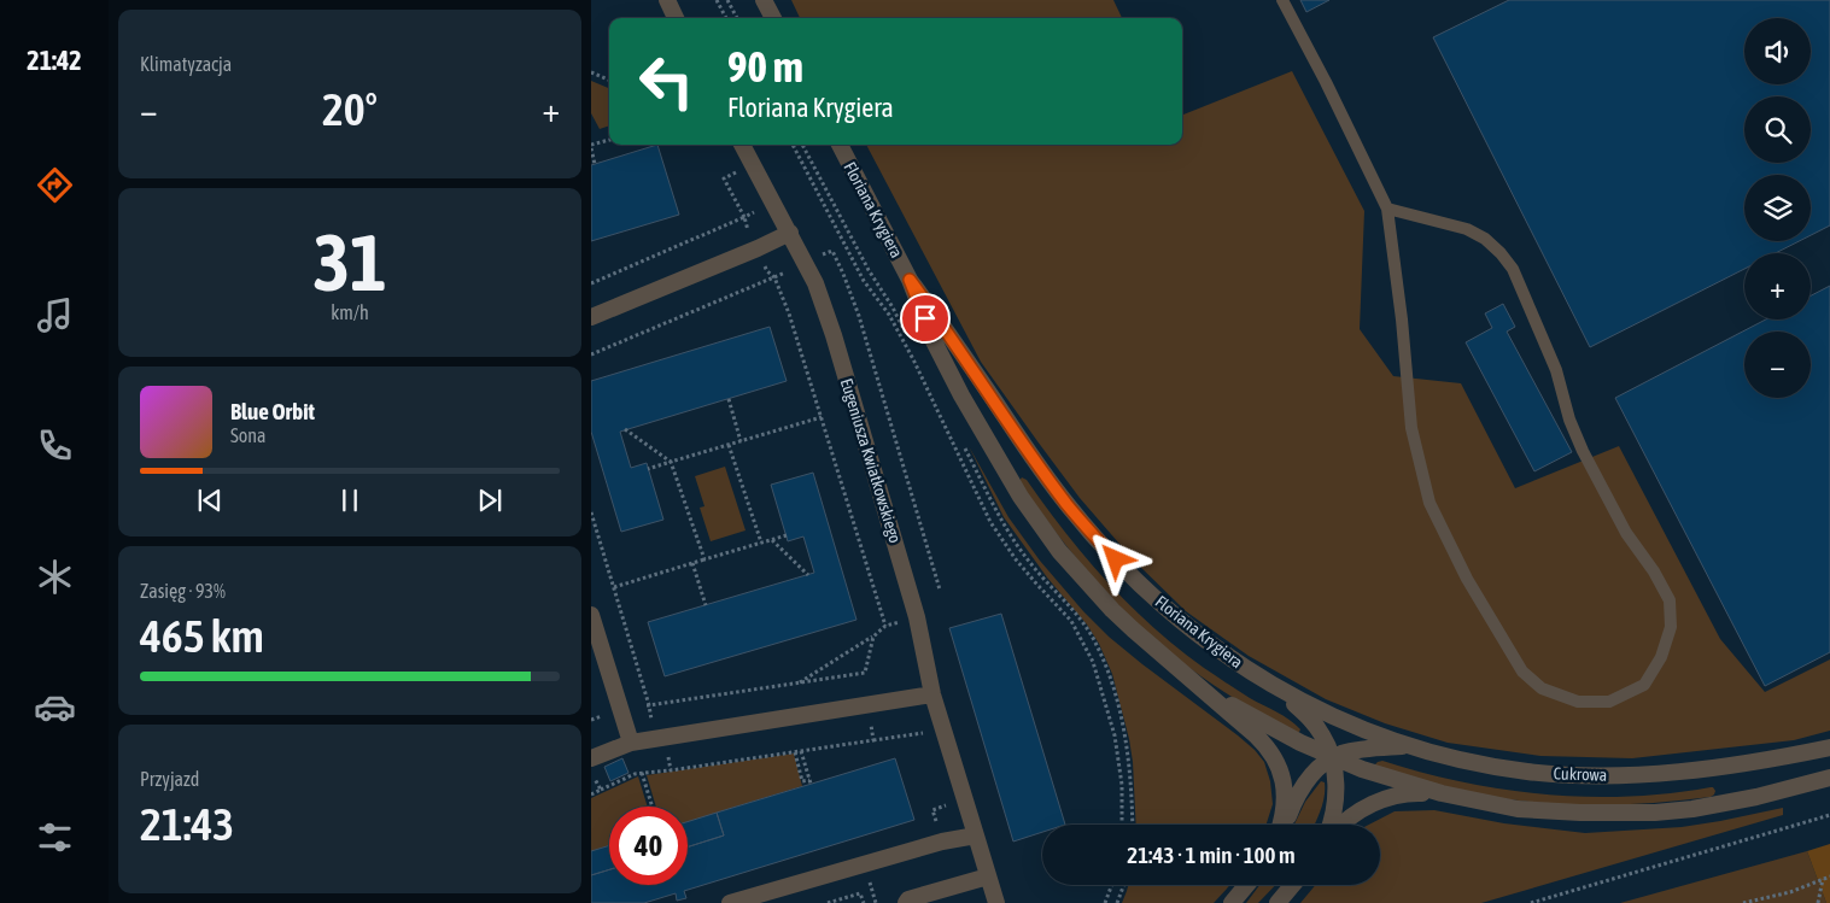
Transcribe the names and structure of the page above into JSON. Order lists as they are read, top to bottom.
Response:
{
  "streets": {
    "street": ["Floriana Krygiera", "Eugeniusza Kwiatkowskiego", "Cukrowa"]
  },
  "crossings": [
    ["Floriana Krygiera", "Cukrowa"]
  ],
  "page": {
    "tabs": "21:42",
    "tile": [
      "Klimatyzacja",
      ["31", "km/h"],
      ["Zasięg · 93%", "465 km"],
      ["Przyjazd", "21:43"]
    ],
    "map_buttons": ["+", "−"],
    "turn": ["90 m", "Floriana Krygiera"],
    "heat": ["−", "20°", "+"],
    "song": ["Blue Orbit", "Sona"],
    "limit": "40",
    "trip": "21:43 · 1 min · 100 m"
  }
}
